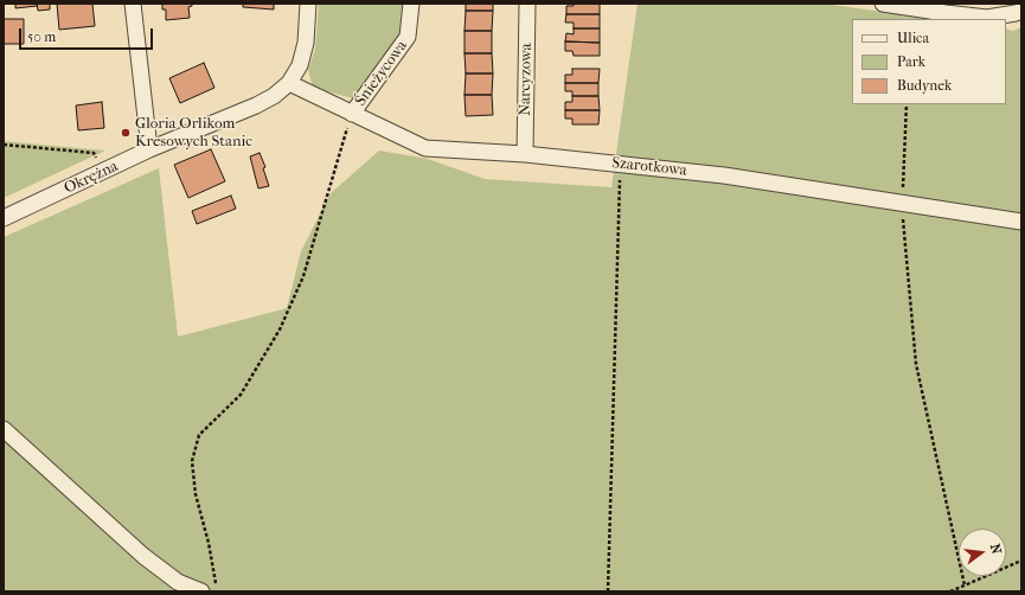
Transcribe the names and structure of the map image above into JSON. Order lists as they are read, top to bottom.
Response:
{
  "streets": {
    "street": [
      "Śnieżycowa",
      "Narcyzowa",
      "Szarotkowa",
      "Okrężna"
    ]
  },
  "crossings": [
    ["Śnieżycowa", "Szarotkowa"],
    ["Narcyzowa", "Szarotkowa"],
    ["Szarotkowa", "Okrężna"]
  ],
  "places": ["Gloria Orlikom Kresowych Stanic"],
  "legend": ["Ulica", "Park", "Budynek"],
  "scale_bar": "50 m",
  "north": "right"
}
